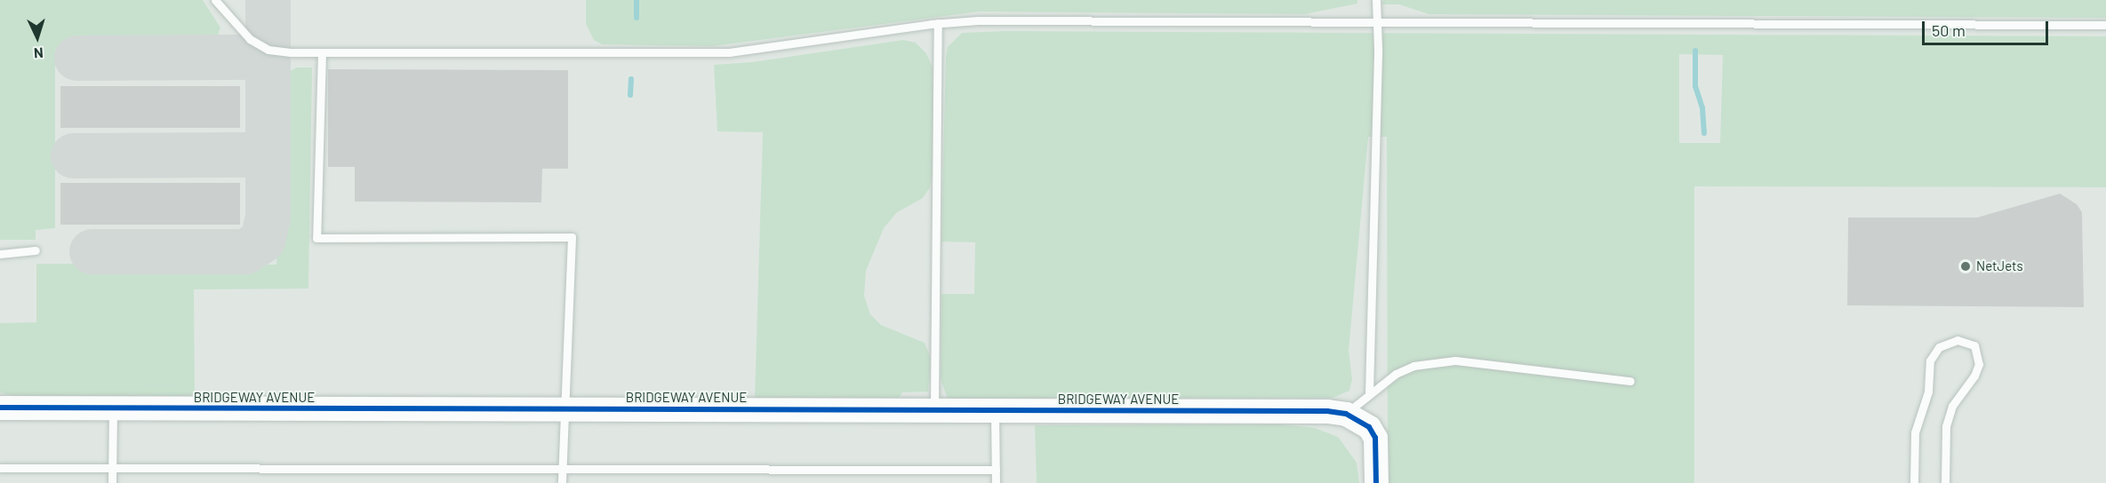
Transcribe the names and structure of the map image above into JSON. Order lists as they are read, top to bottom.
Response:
{
  "streets": {
    "street": ["BRIDGEWAY AVENUE"]
  },
  "places": ["NetJets"],
  "scale_bar": "50 m",
  "north": "bottom"
}
